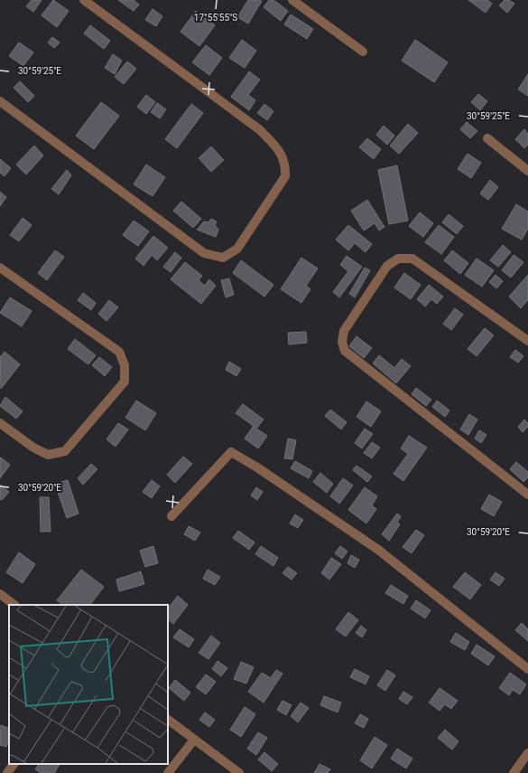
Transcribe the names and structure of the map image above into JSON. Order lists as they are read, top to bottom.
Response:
{
  "coordinates": ["17°55'55\"S", "30°59'25\"E", "30°59'20\"E"]
}
